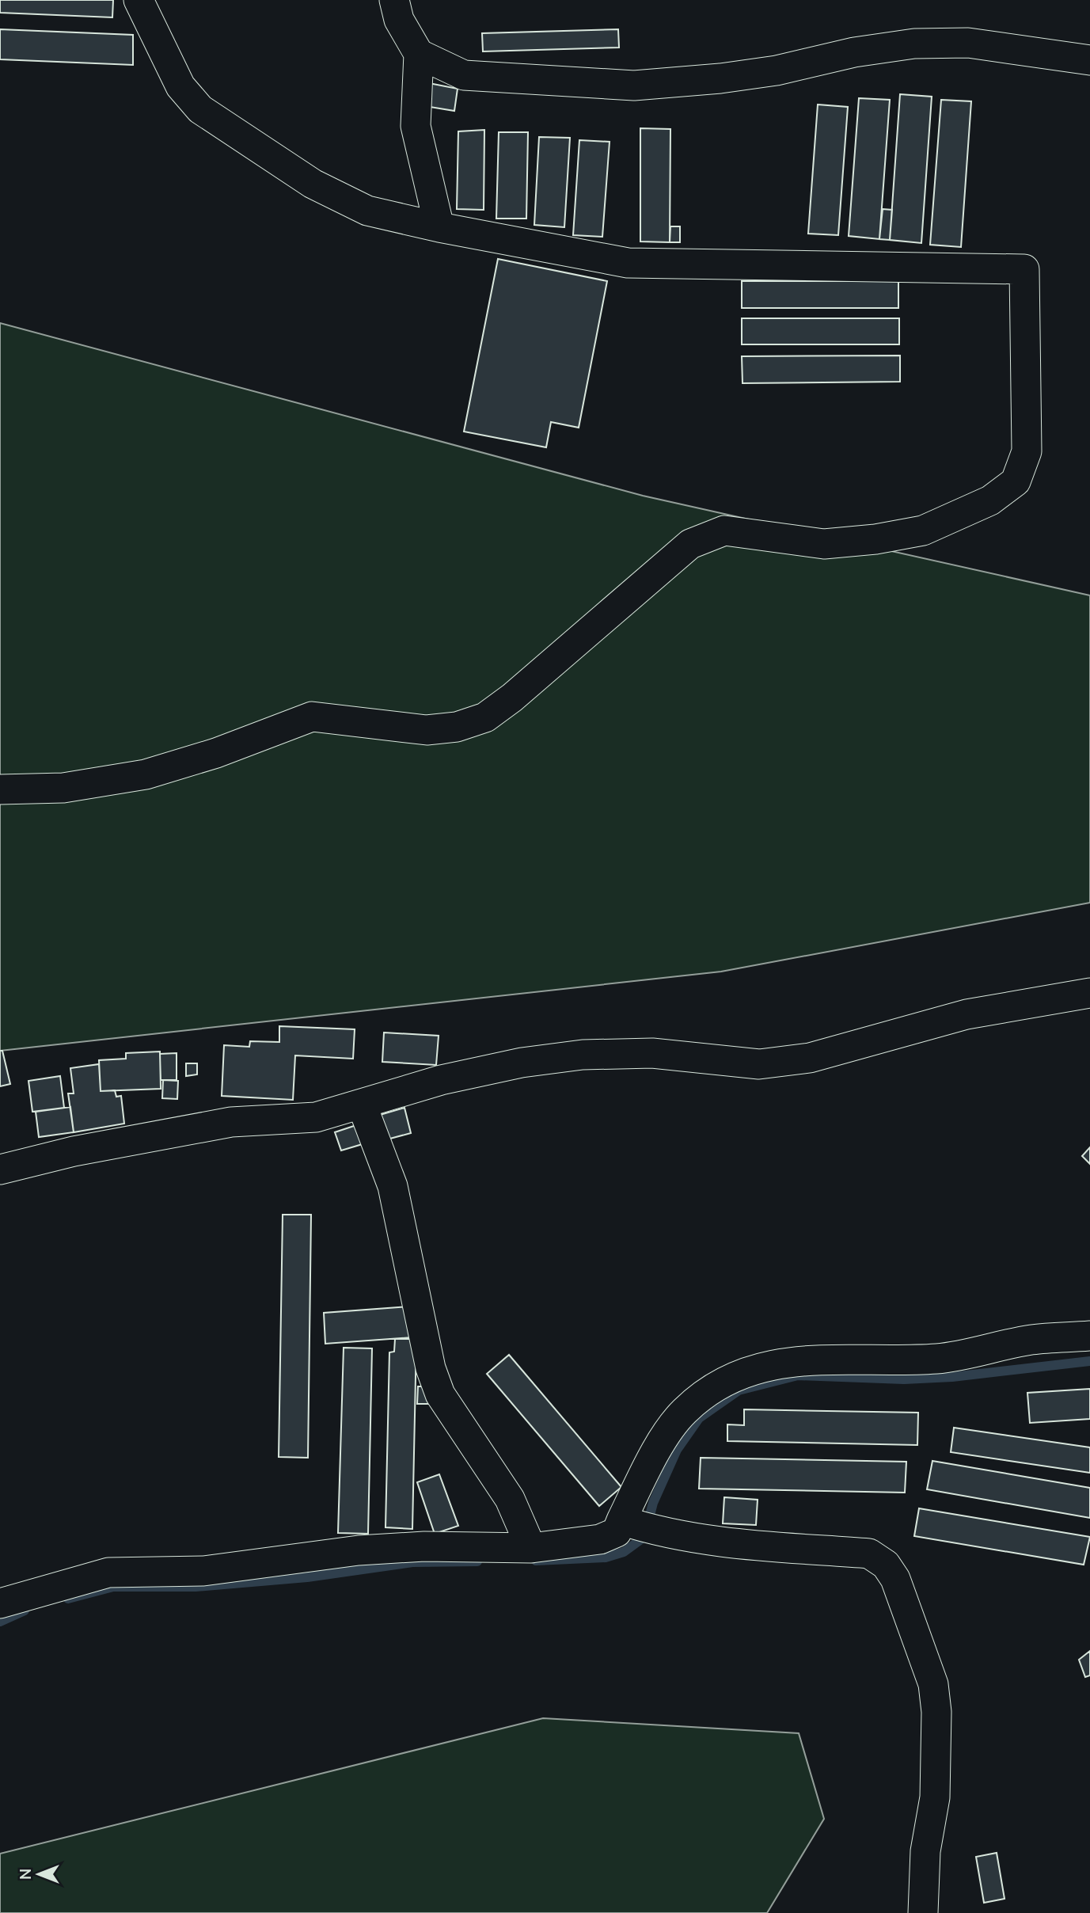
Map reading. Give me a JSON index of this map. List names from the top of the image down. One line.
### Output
{"north":"left"}
